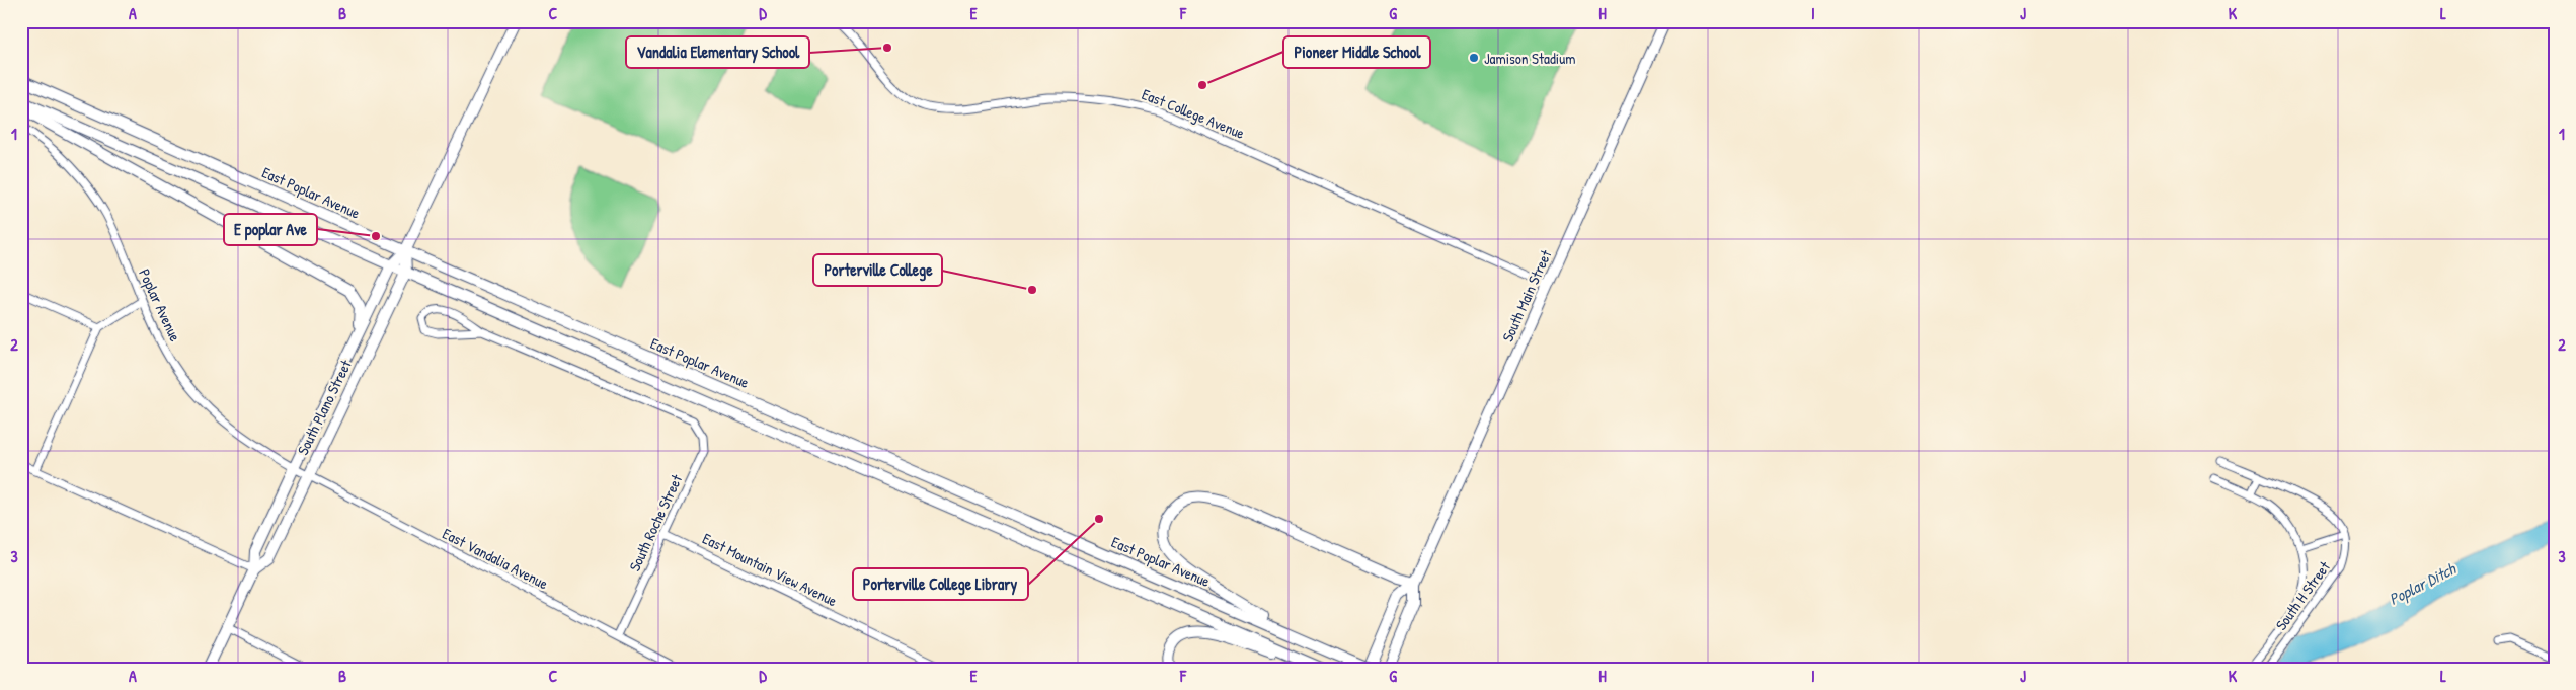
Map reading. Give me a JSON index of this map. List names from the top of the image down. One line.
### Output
{"streets":{"main road":["East Poplar Avenue","South Main Street","South Plano Street"],"street":["East College Avenue","Poplar Avenue","South Roche Street","East Vandalia Avenue","East Mountain View Avenue","South H Street"]},"crossings":[["East College Avenue","South Main Street"],["East Poplar Avenue","South Main Street"],["East Poplar Avenue","South Plano Street"],["Poplar Avenue","South Plano Street"],["Poplar Avenue","East Vandalia Avenue"],["South Plano Street","East Vandalia Avenue"],["South Roche Street","East Vandalia Avenue"],["South Roche Street","East Mountain View Avenue"]],"water":["Poplar Ditch"],"places":["Vandalia Elementary School","Jamison Stadium","Pioneer Middle School","E poplar Ave","Porterville College","Porterville College Library"],"grid":{"columns":["A","B","C","D","E","F","G","H","I","J","K","L"],"rows":["1","2","3"]}}
